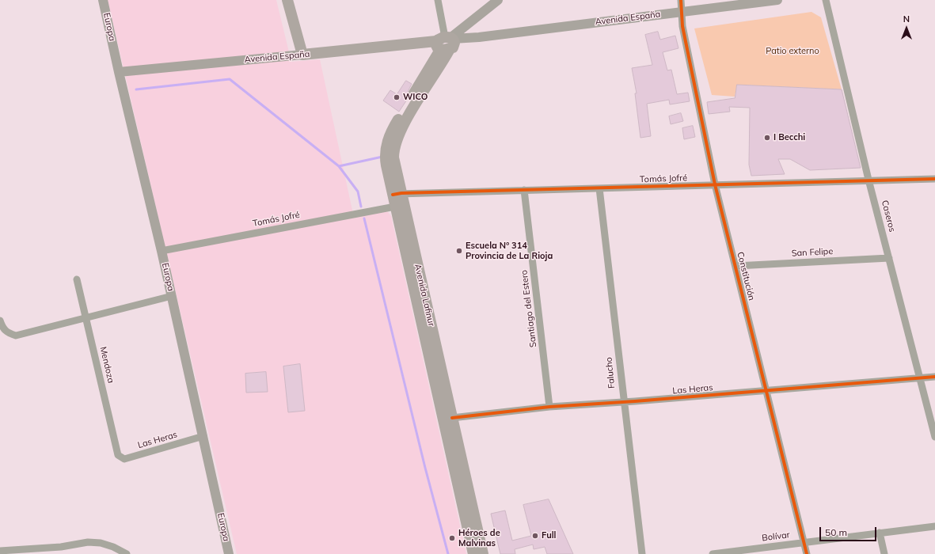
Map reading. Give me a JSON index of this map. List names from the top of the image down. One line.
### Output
{"streets":{"main road":["Avenida España","Europa","Avenida Lafinur"],"street":["Tomás Jofré","Caseros","San Felipe","Constitución","Santiago del Estero","Mendoza","Falucho","Las Heras","Bolívar"]},"crossings":[["Avenida España","Europa"],["Avenida España","Constitución"],["Avenida España","Avenida Lafinur"],["Europa","Tomás Jofré"],["Europa","Las Heras"],["Tomás Jofré","Caseros"],["Tomás Jofré","Constitución"],["Tomás Jofré","Avenida Lafinur"],["Tomás Jofré","Santiago del Estero"],["Tomás Jofré","Falucho"],["Caseros","San Felipe"],["Caseros","Las Heras"],["San Felipe","Constitución"],["Constitución","Las Heras"],["Constitución","Bolívar"],["Avenida Lafinur","Las Heras"],["Santiago del Estero","Las Heras"],["Mendoza","Las Heras"],["Falucho","Las Heras"]],"parks":["Patio externo"],"places":["WICO","I Becchi","Escuela Nº 314 Provincia de La Rioja","Full","Héroes de Malvinas"],"scale_bar":"50 m","north":"top"}
